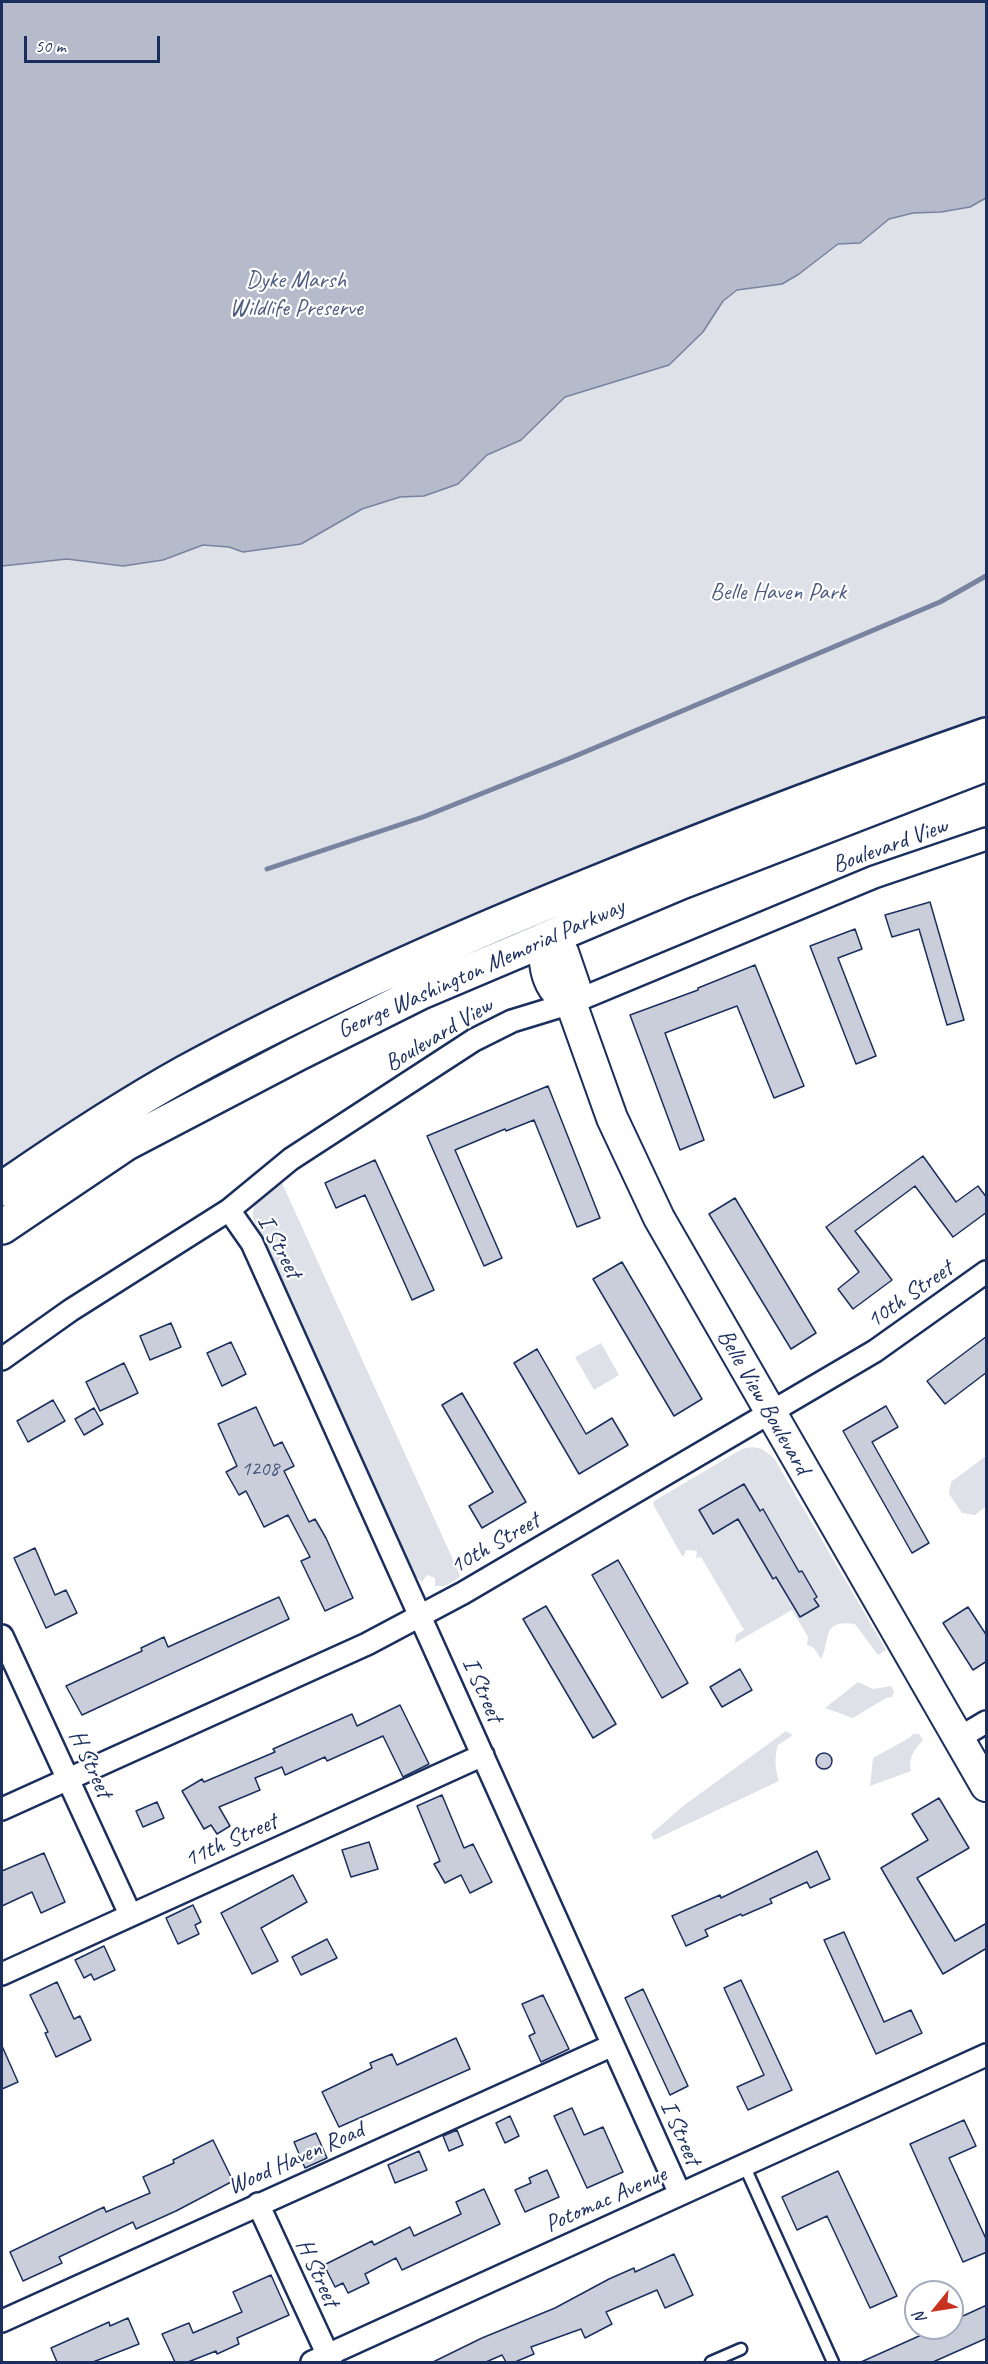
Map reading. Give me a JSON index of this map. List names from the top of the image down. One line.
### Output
{"streets":{"main road":["George Washington Memorial Parkway","Belle View Boulevard"],"street":["Boulevard View","I Street","10th Street","H Street","11th Street","Wood Haven Road","Potomac Avenue"]},"crossings":[["Boulevard View","I Street"],["Boulevard View","Belle View Boulevard"],["George Washington Memorial Parkway","Belle View Boulevard"],["I Street","10th Street"],["I Street","11th Street"],["I Street","Wood Haven Road"],["I Street","Potomac Avenue"],["10th Street","Belle View Boulevard"],["10th Street","H Street"],["H Street","11th Street"],["H Street","Wood Haven Road"],["H Street","Potomac Avenue"]],"parks":["Dyke Marsh Wildlife Preserve","Belle Haven Park"],"house_numbers":["1208"],"scale_bar":"50 m","north":"bottom left"}
